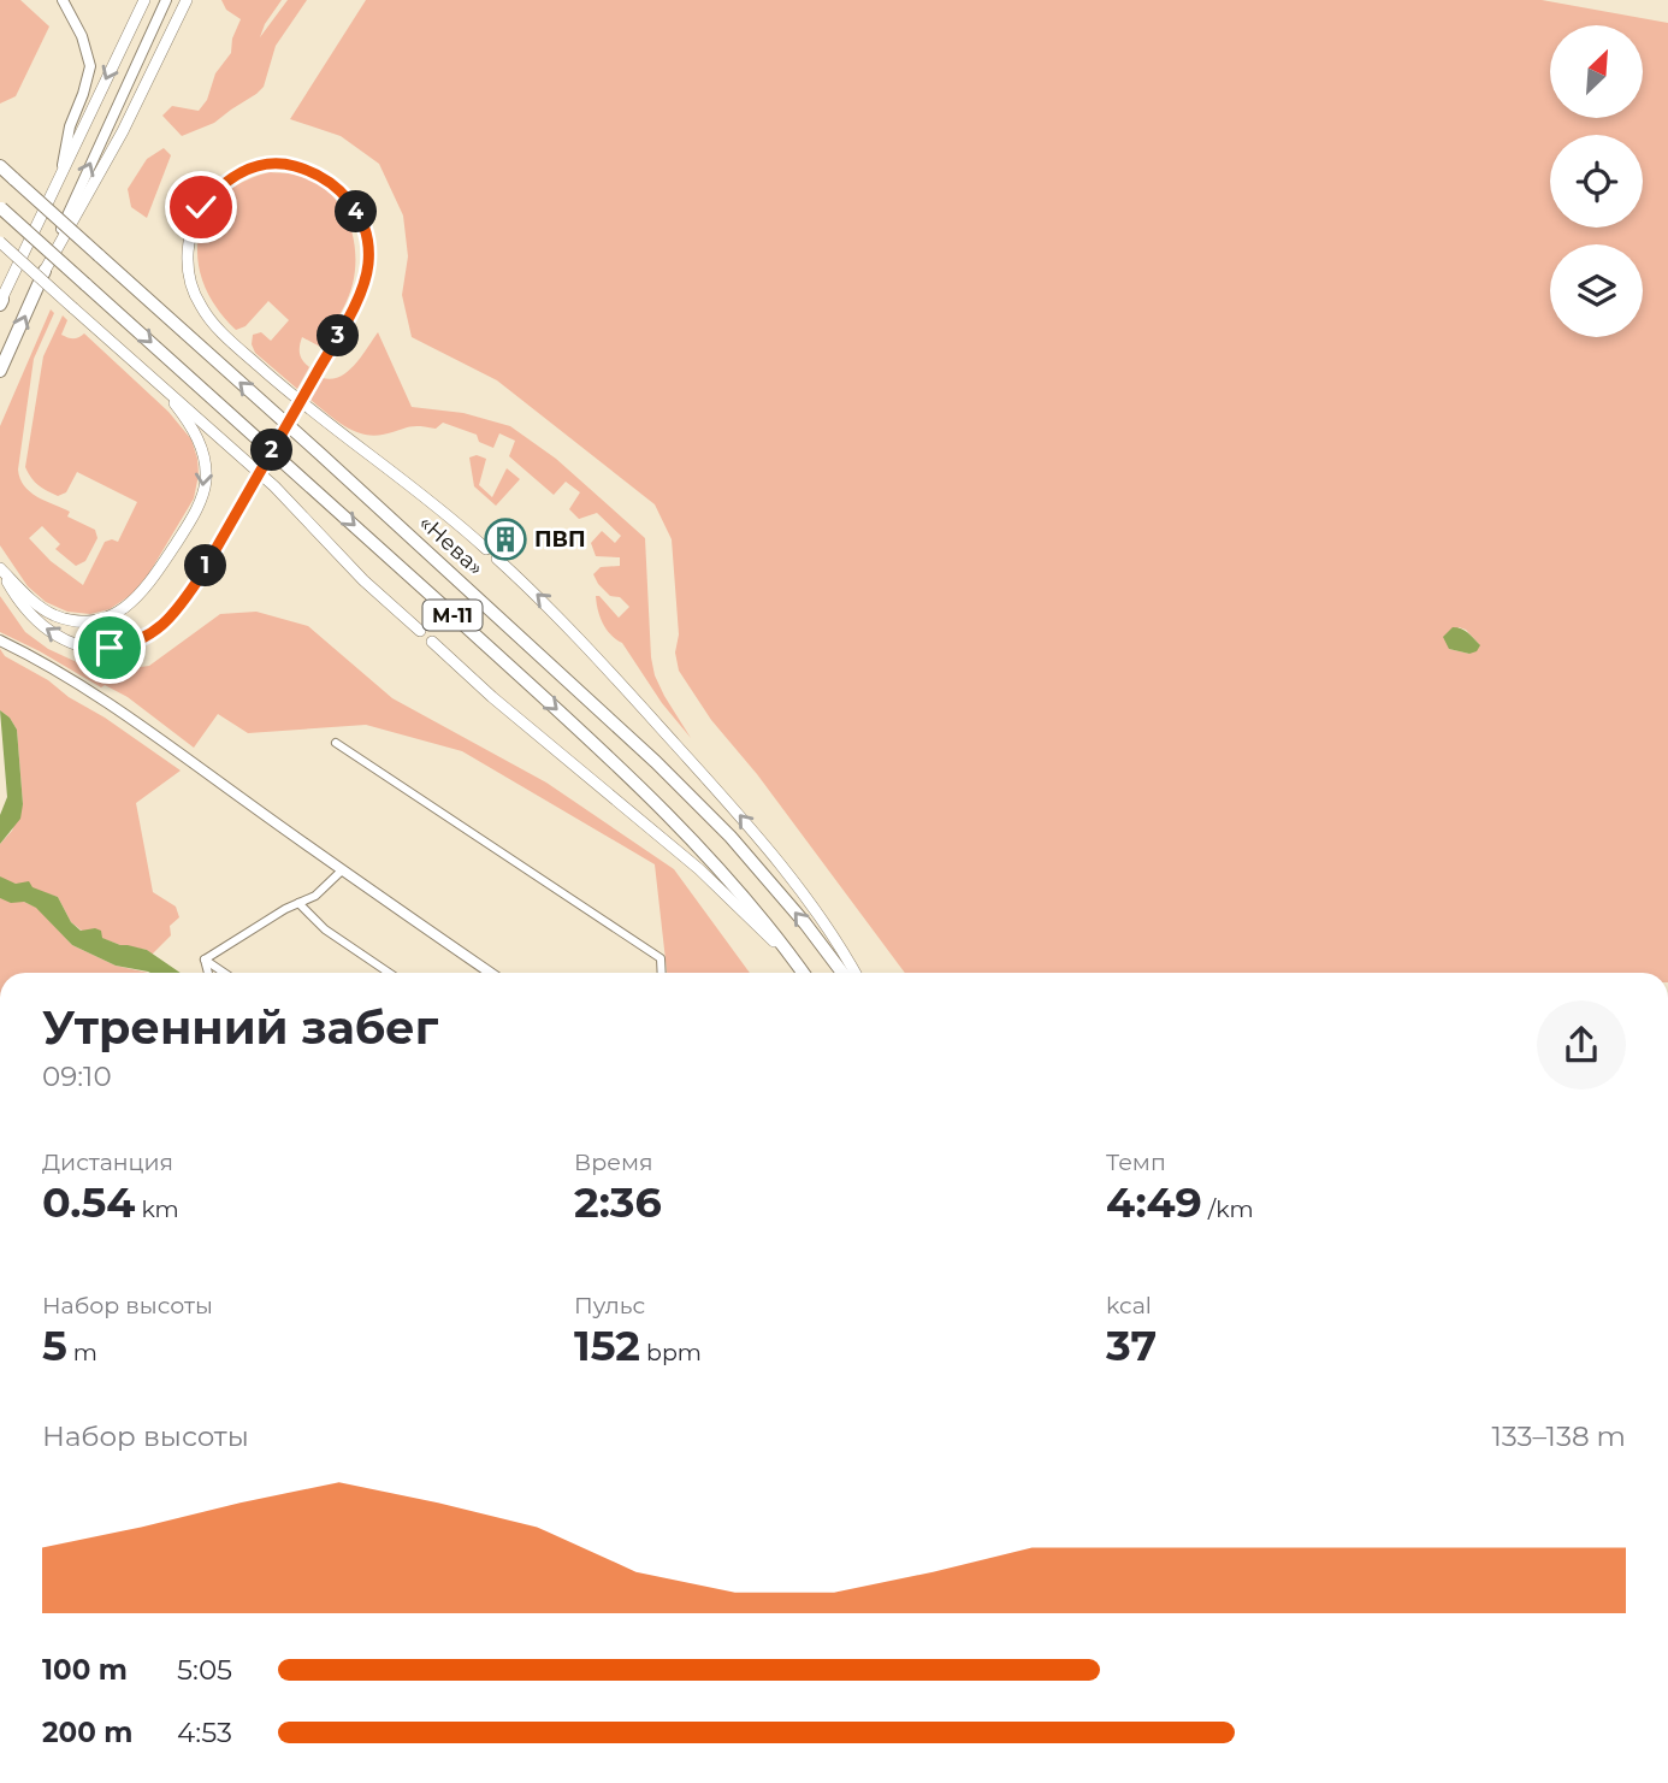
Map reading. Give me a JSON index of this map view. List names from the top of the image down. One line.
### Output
{"streets":{"highway":["«Нева»","М-11"]},"places":{"building":["ПВП"]},"north":"top right","page":{"pins":["4","3","2","1"],"heading":["Утренний забег","09:10"],"stats":[["Дистанция","0.54 km"],["Время","2:36"],["Темп","4:49 /km"],["Набор высоты","5 m"],["Пульс","152 bpm"],["kcal","37"]],"chart":["Набор высоты","133–138 m"],"list":[{"name":"100 m","note":"5:05"},{"name":"200 m","note":"4:53"}]}}
